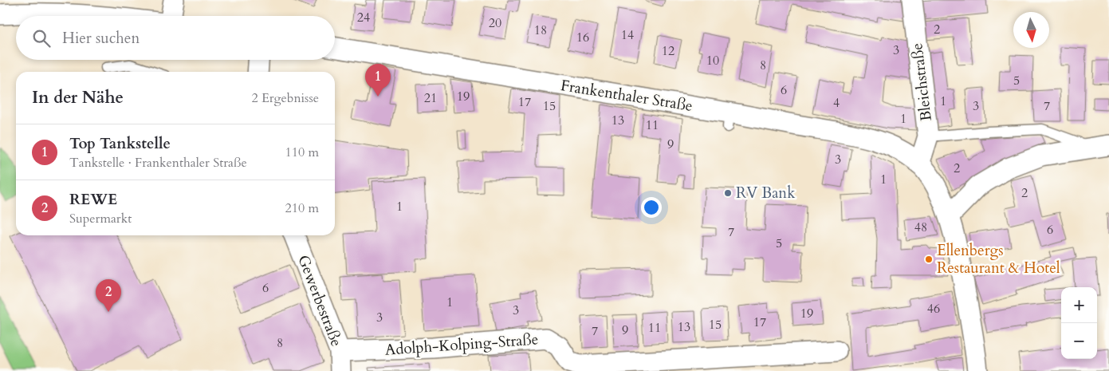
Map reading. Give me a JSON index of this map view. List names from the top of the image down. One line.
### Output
{"streets":{"street":["Bleichstraße","Frankenthaler Straße","Gewerbestraße","Adolph-Kolping-Straße"]},"crossings":[["Bleichstraße","Frankenthaler Straße"],["Gewerbestraße","Adolph-Kolping-Straße"]],"places":["RV Bank","Ellenbergs Restaurant & Hotel"],"house_numbers":["24","20","2","18","14","16","3","12","10","8","5","6","19","21","1","17","4","15","3","7","1","13","11","9","3","2","1","2","1","48","6","7","5","6","1","46","3","19","3","17","15","13","11","9","7","8"],"north":"bottom","page":{"search":"Hier suchen","pins":["1","2"],"heading":["In der Nähe","2 Ergebnisse"],"list":[{"mark":"1","name":"Top Tankstelle","note":"Tankstelle · Frankenthaler Straße","value":"110 m"},{"mark":"2","name":"REWE","note":"Supermarkt","value":"210 m"}],"map_buttons":["+","−"]}}
